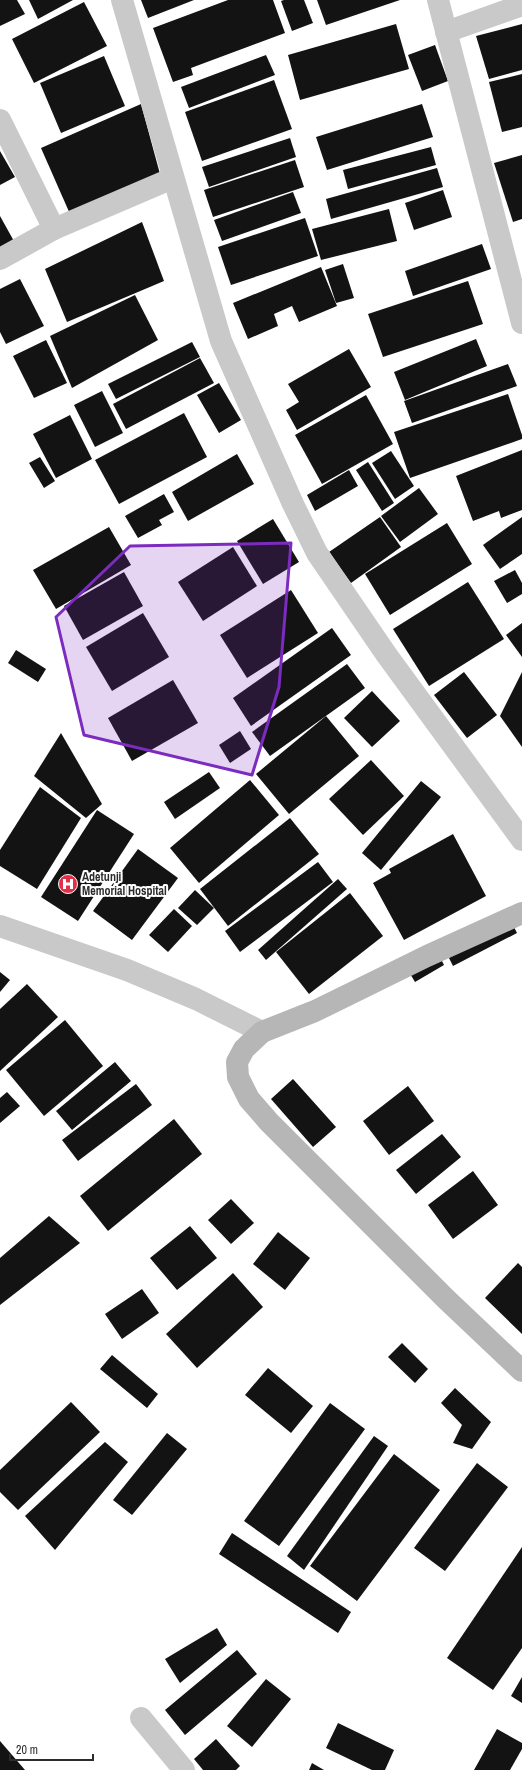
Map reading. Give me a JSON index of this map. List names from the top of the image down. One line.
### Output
{"places":{"hospital":["Adetunji Memorial Hospital"]},"scale_bar":"20 m"}
